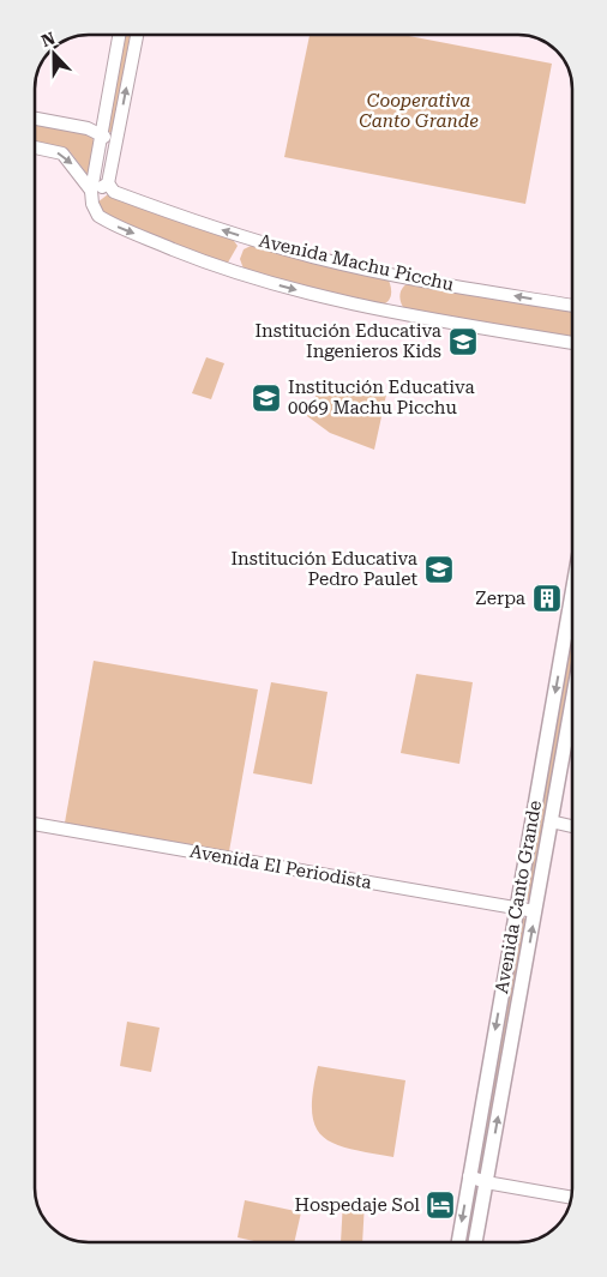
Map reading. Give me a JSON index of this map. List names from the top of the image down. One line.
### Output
{"streets":{"main road":["Avenida Canto Grande"],"street":["Avenida Machu Picchu","Avenida El Periodista"]},"crossings":[["Avenida El Periodista","Avenida Canto Grande"]],"parks":["Cooperativa Canto Grande"],"places":{"school or university":["Institución Educativa Ingenieros Kids","Institución Educativa 0069 Machu Picchu","Institución Educativa Pedro Paulet"],"building":["Zerpa"],"hotel":["Hospedaje Sol"]},"north":"top"}
